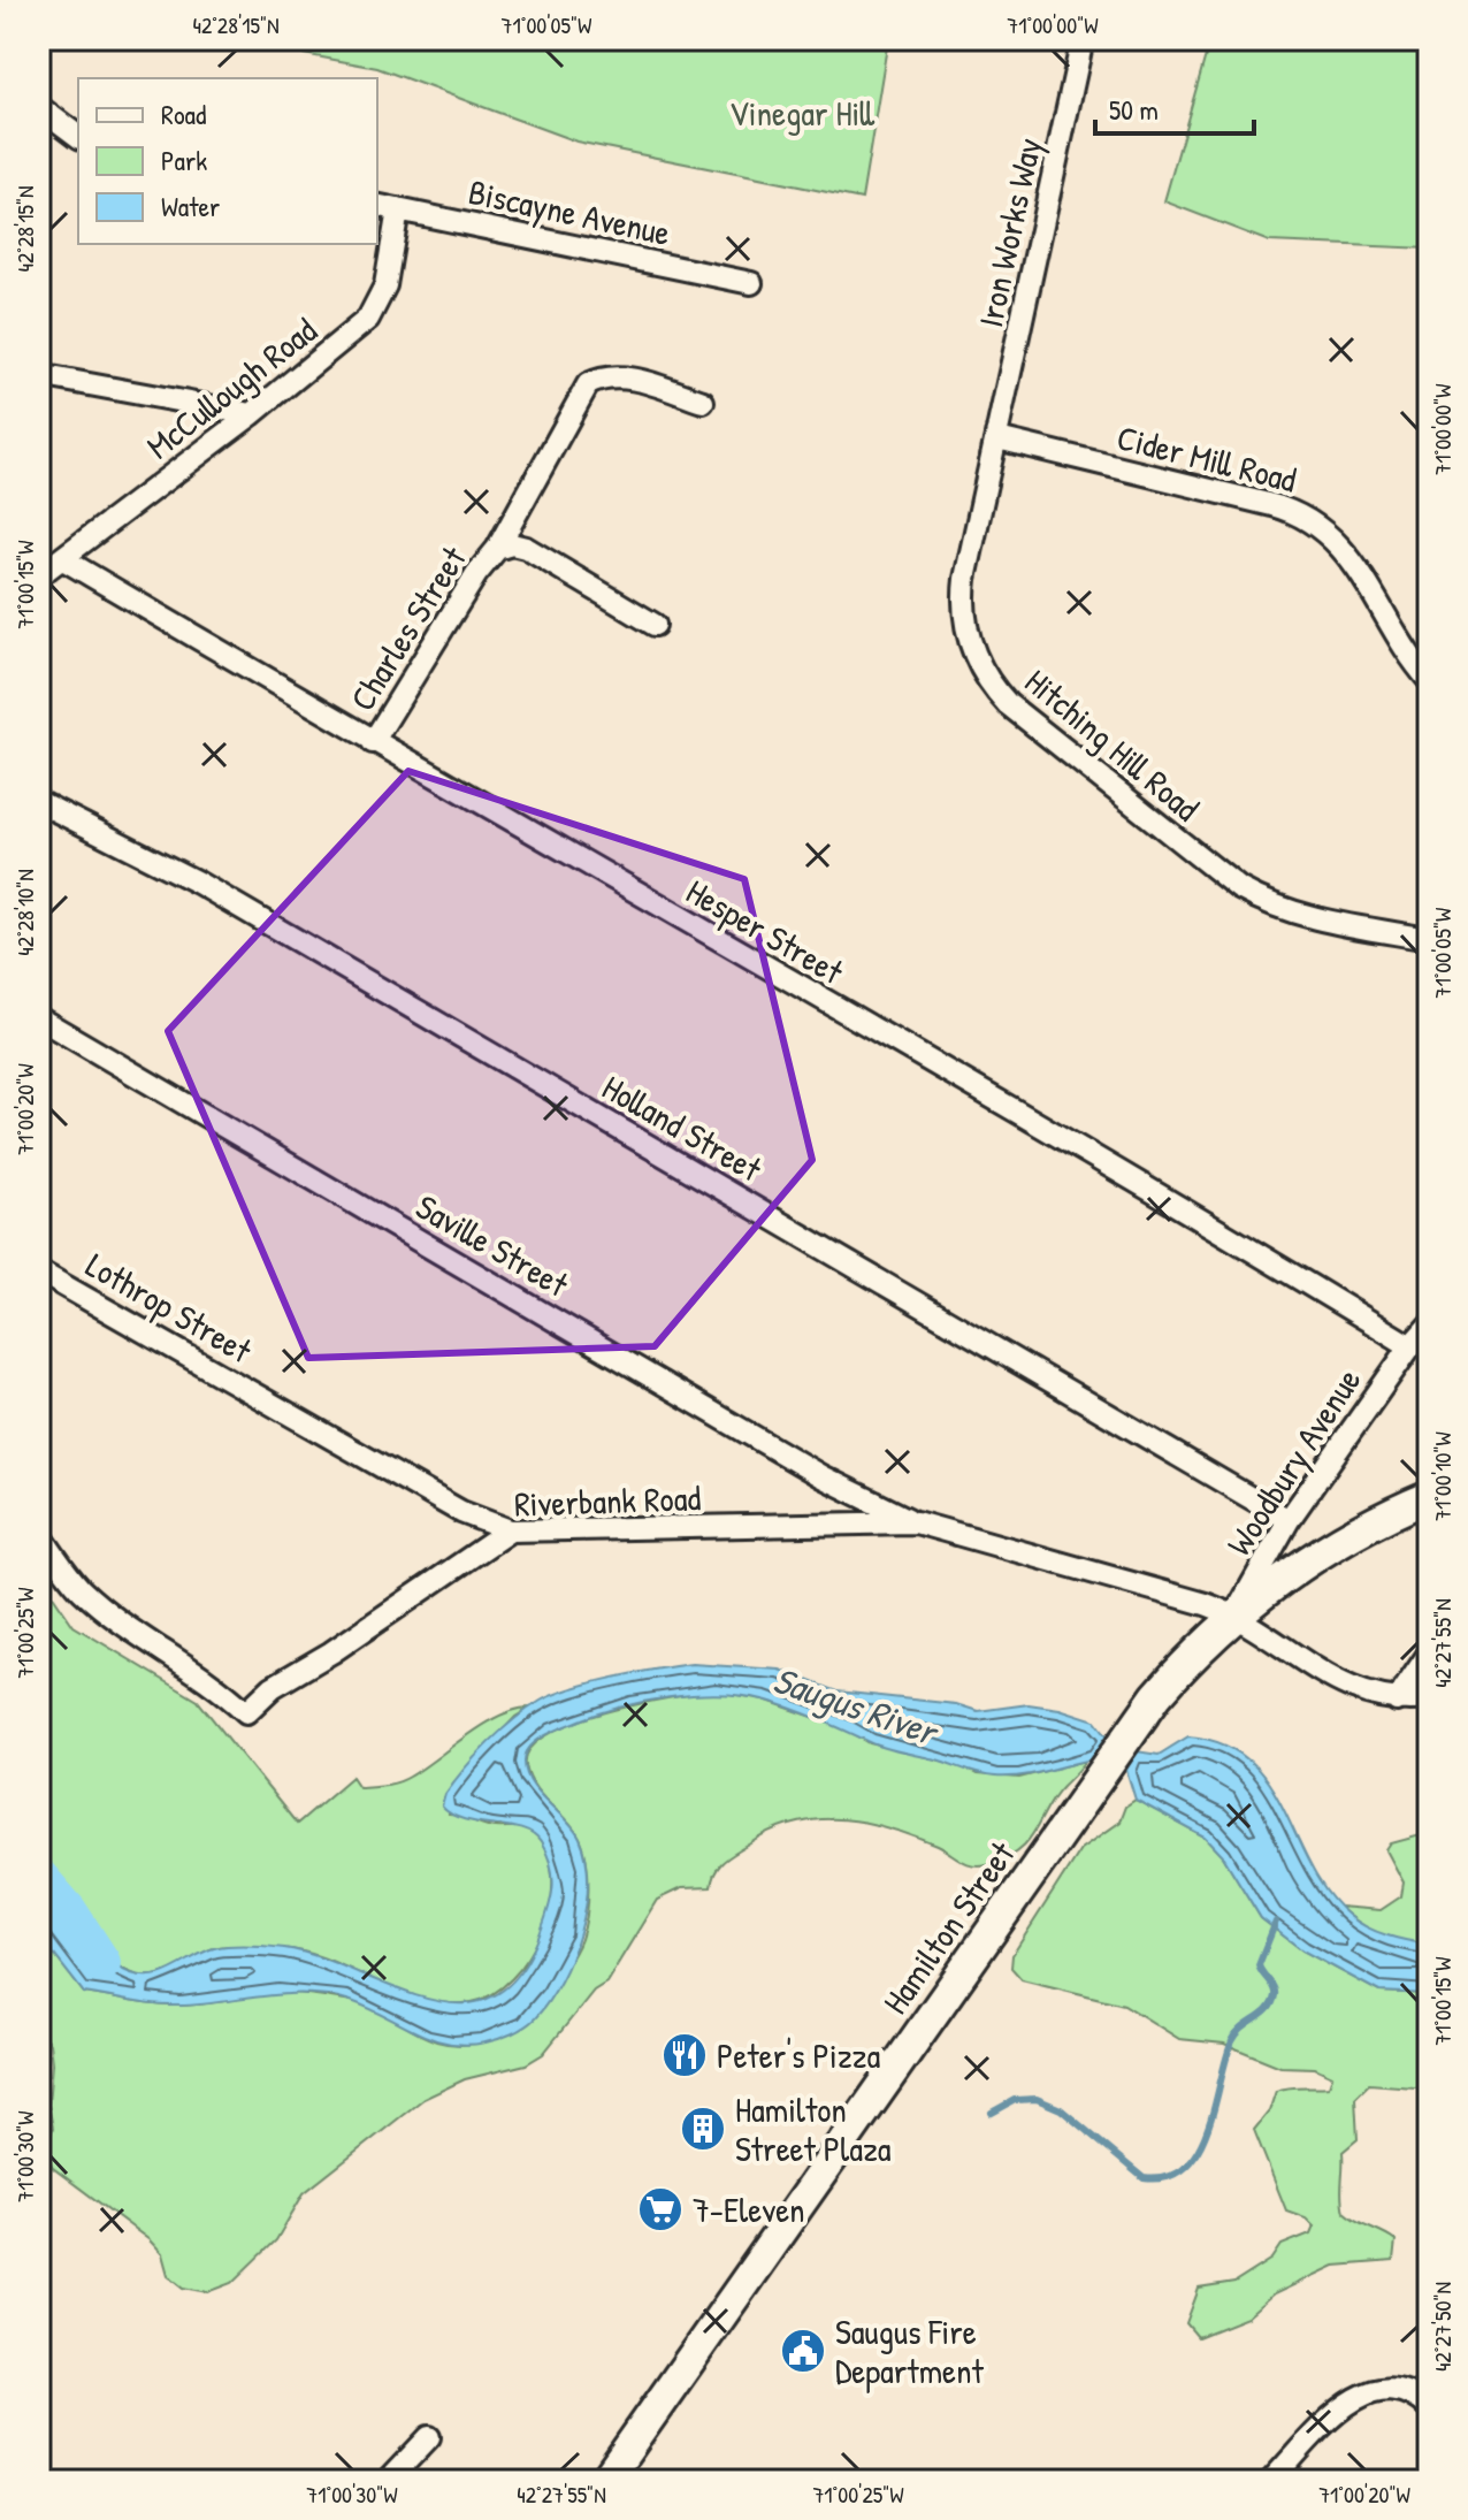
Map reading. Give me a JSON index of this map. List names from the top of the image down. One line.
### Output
{"streets":{"main road":["Hamilton Street"],"street":["Biscayne Avenue","Iron Works Way","McCullough Road","Cider Mill Road","Charles Street","Hitching Hill Road","Hesper Street","Holland Street","Saville Street","Lothrop Street","Woodbury Avenue","Riverbank Road"]},"crossings":[["Biscayne Avenue","McCullough Road"],["Iron Works Way","Cider Mill Road"],["Iron Works Way","Hitching Hill Road"],["McCullough Road","Hesper Street"],["Cider Mill Road","Hitching Hill Road"],["Charles Street","Hesper Street"],["Hesper Street","Woodbury Avenue"],["Holland Street","Woodbury Avenue"],["Saville Street","Riverbank Road"],["Lothrop Street","Riverbank Road"],["Woodbury Avenue","Riverbank Road"],["Woodbury Avenue","Hamilton Street"],["Riverbank Road","Hamilton Street"]],"water":["Saugus River"],"parks":["Vinegar Hill"],"places":{"restaurant":["Peter's Pizza"],"building":["Hamilton Street Plaza"],"supermarket":["7-Eleven"],"public building":["Saugus Fire Department"]},"legend":["Road","Park","Water"],"scale_bar":"50 m","coordinates":["42°28'15\"N","71°00'05\"W","71°00'00\"W","71°00'15\"W","42°28'10\"N","71°00'20\"W","71°00'10\"W","71°00'25\"W","42°27'55\"N","71°00'30\"W","42°27'50\"N"]}
